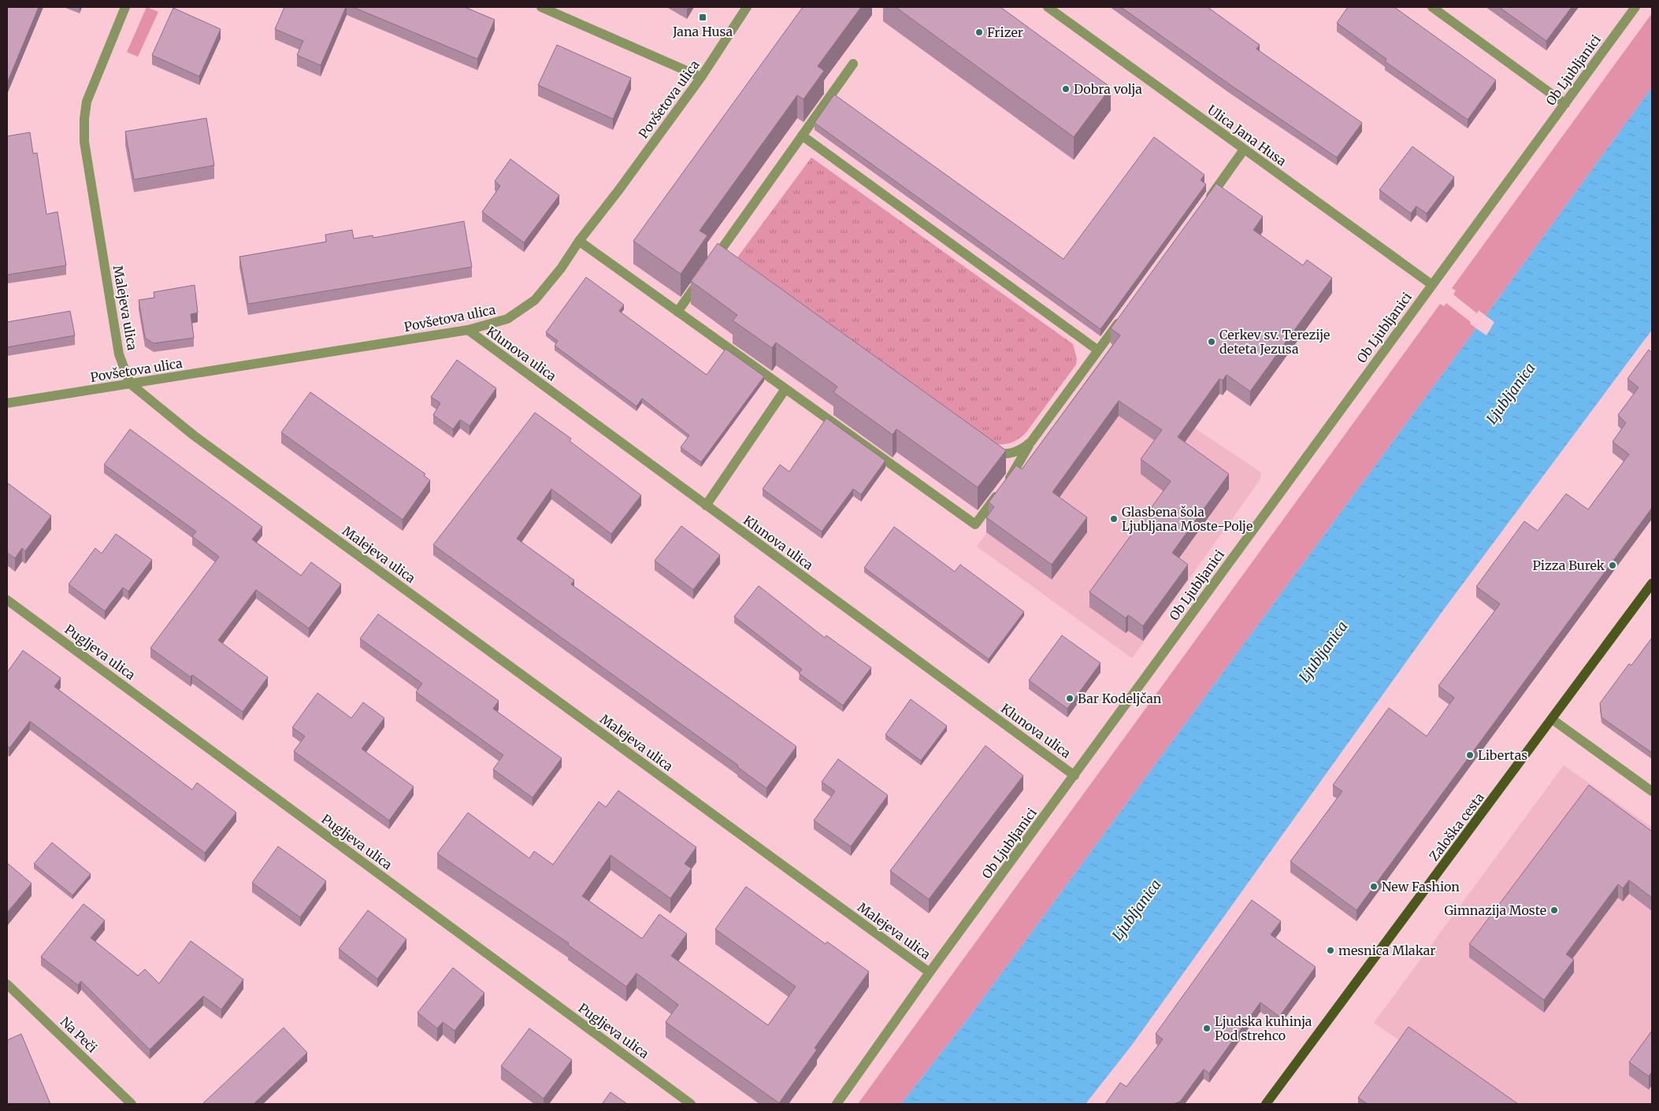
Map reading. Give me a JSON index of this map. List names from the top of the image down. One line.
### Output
{"streets":{"main road":["Zaloška cesta"],"street":["Ob Ljubljanici","Povšetova ulica","Ulica Jana Husa","Malejeva ulica","Klunova ulica","Pugljeva ulica","Na Peči"]},"crossings":[["Ob Ljubljanici","Ulica Jana Husa"],["Ob Ljubljanici","Malejeva ulica"],["Ob Ljubljanici","Klunova ulica"],["Povšetova ulica","Malejeva ulica"],["Povšetova ulica","Klunova ulica"]],"water":["Ljubljanica"],"places":{"transit":["Jana Husa"],"other":["Frizer","Dobra volja","Cerkev sv. Terezije deteta Jezusa","Glasbena šola Ljubljana Moste-Polje","Pizza Burek","Bar Kodeljčan","Libertas","New Fashion","Gimnazija Moste","mesnica Mlakar","Ljudska kuhinja Pod strehco"]}}
